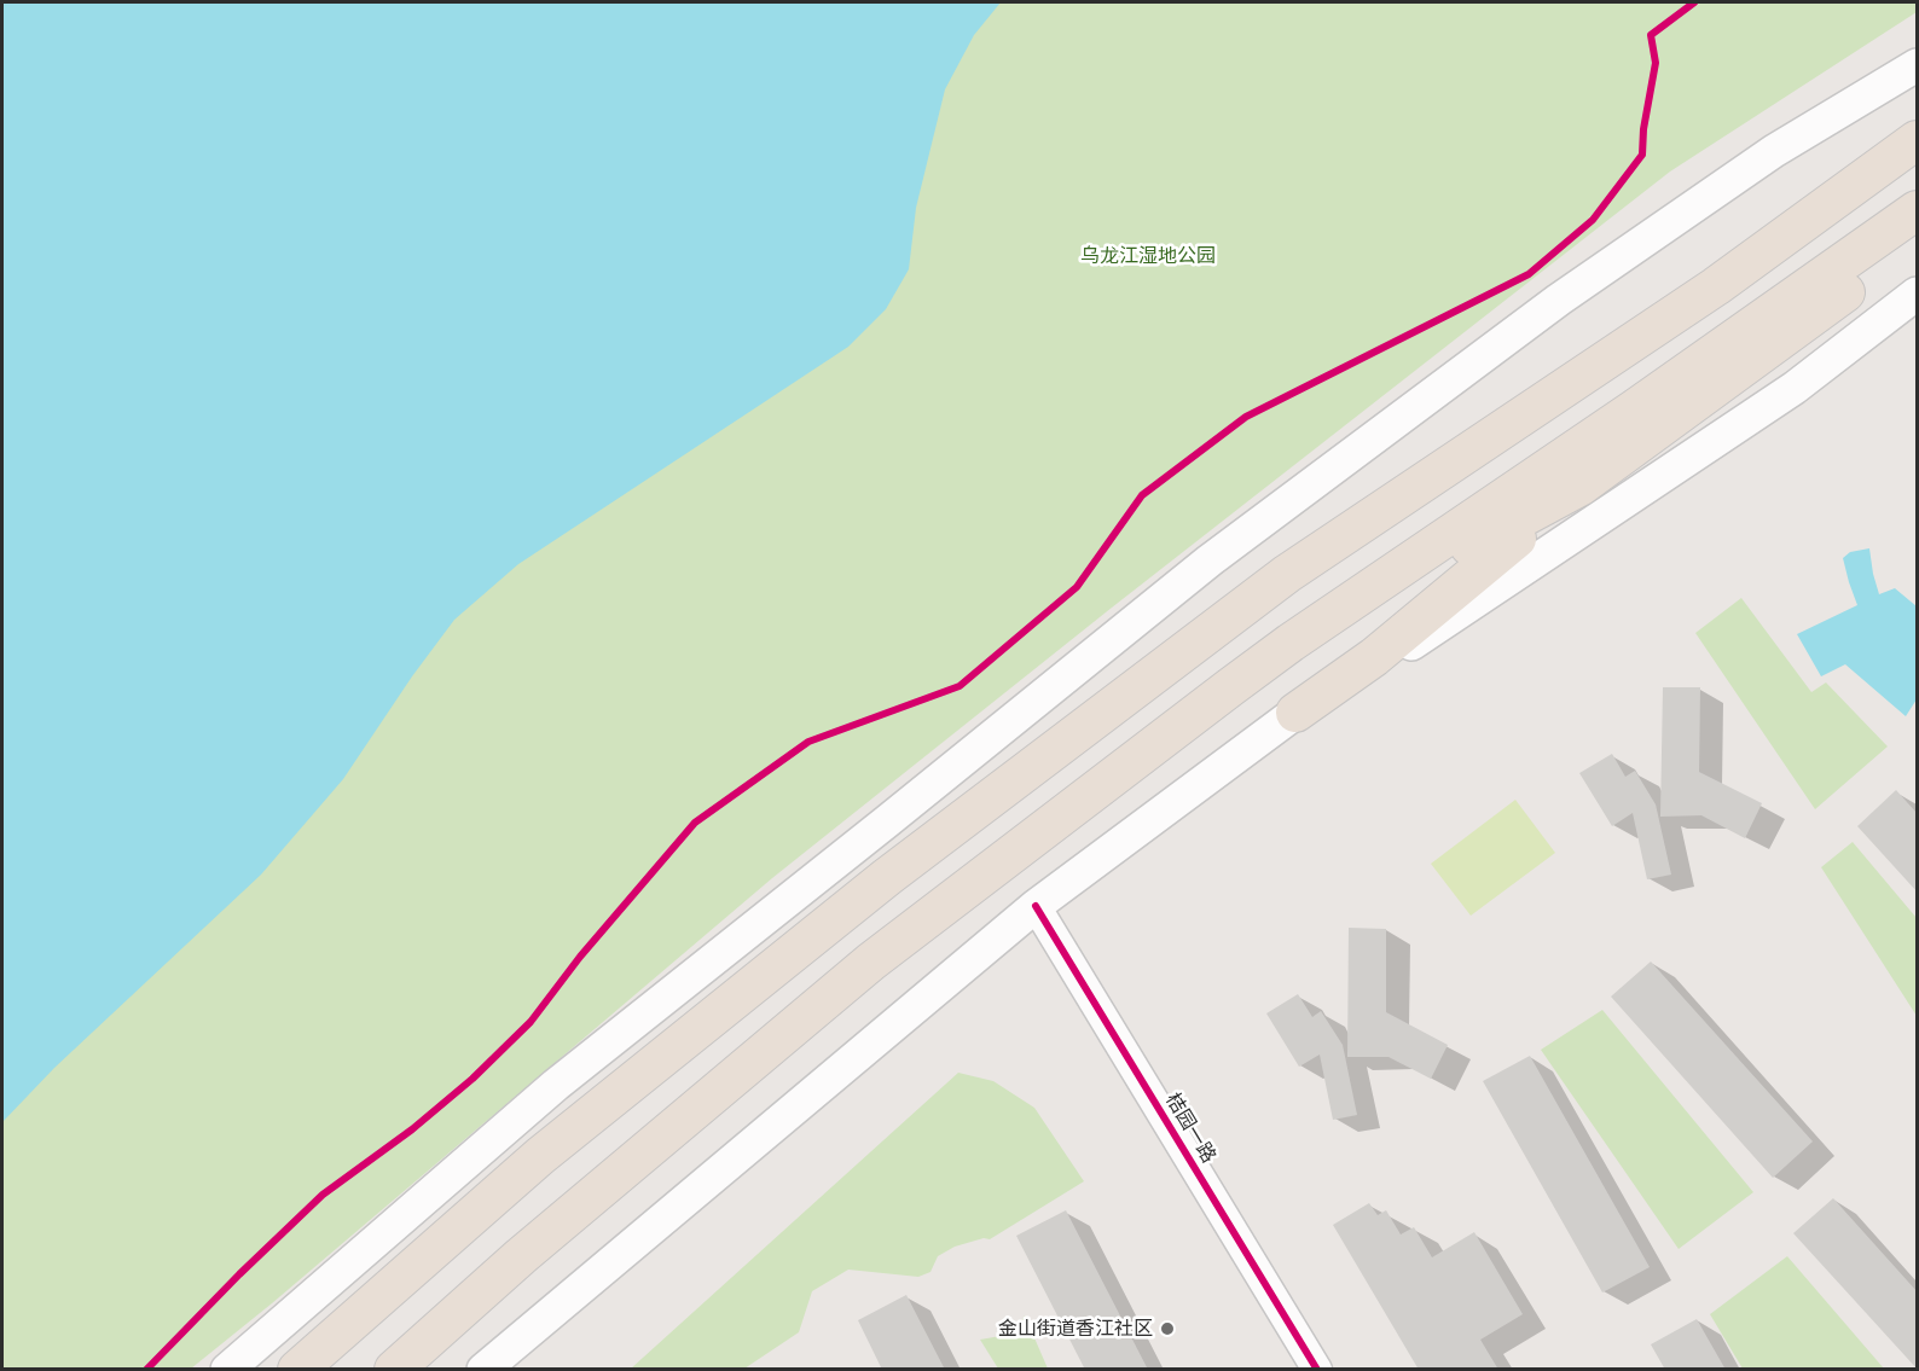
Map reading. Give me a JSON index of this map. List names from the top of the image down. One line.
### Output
{"streets":{"street":["桔园一路"]},"parks":["乌龙江湿地公园"],"places":["金山街道香江社区"]}
